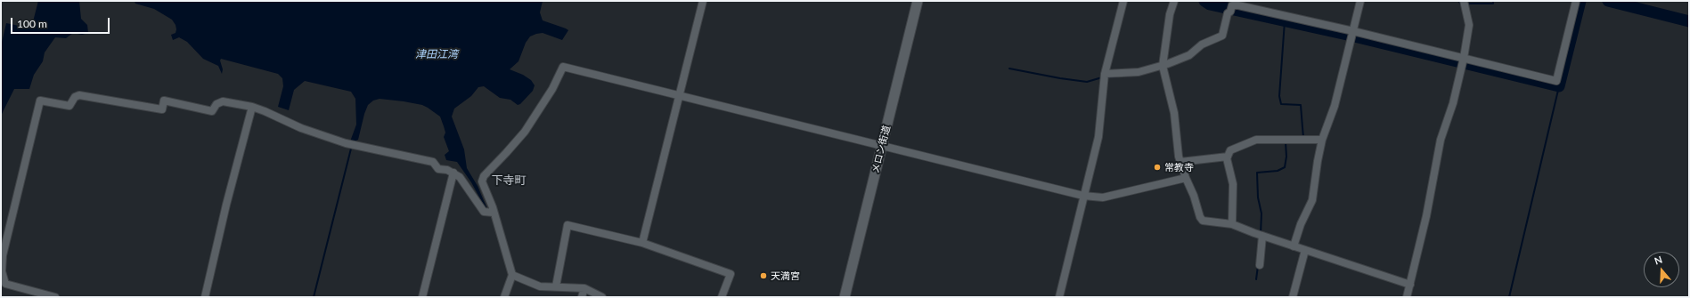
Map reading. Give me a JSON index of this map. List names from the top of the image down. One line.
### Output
{"streets":{"street":["メロン街道"]},"districts":["下寺町"],"water":["津田江湾"],"places":["常教寺","天満宮"],"scale_bar":"100 m","north":"top"}
